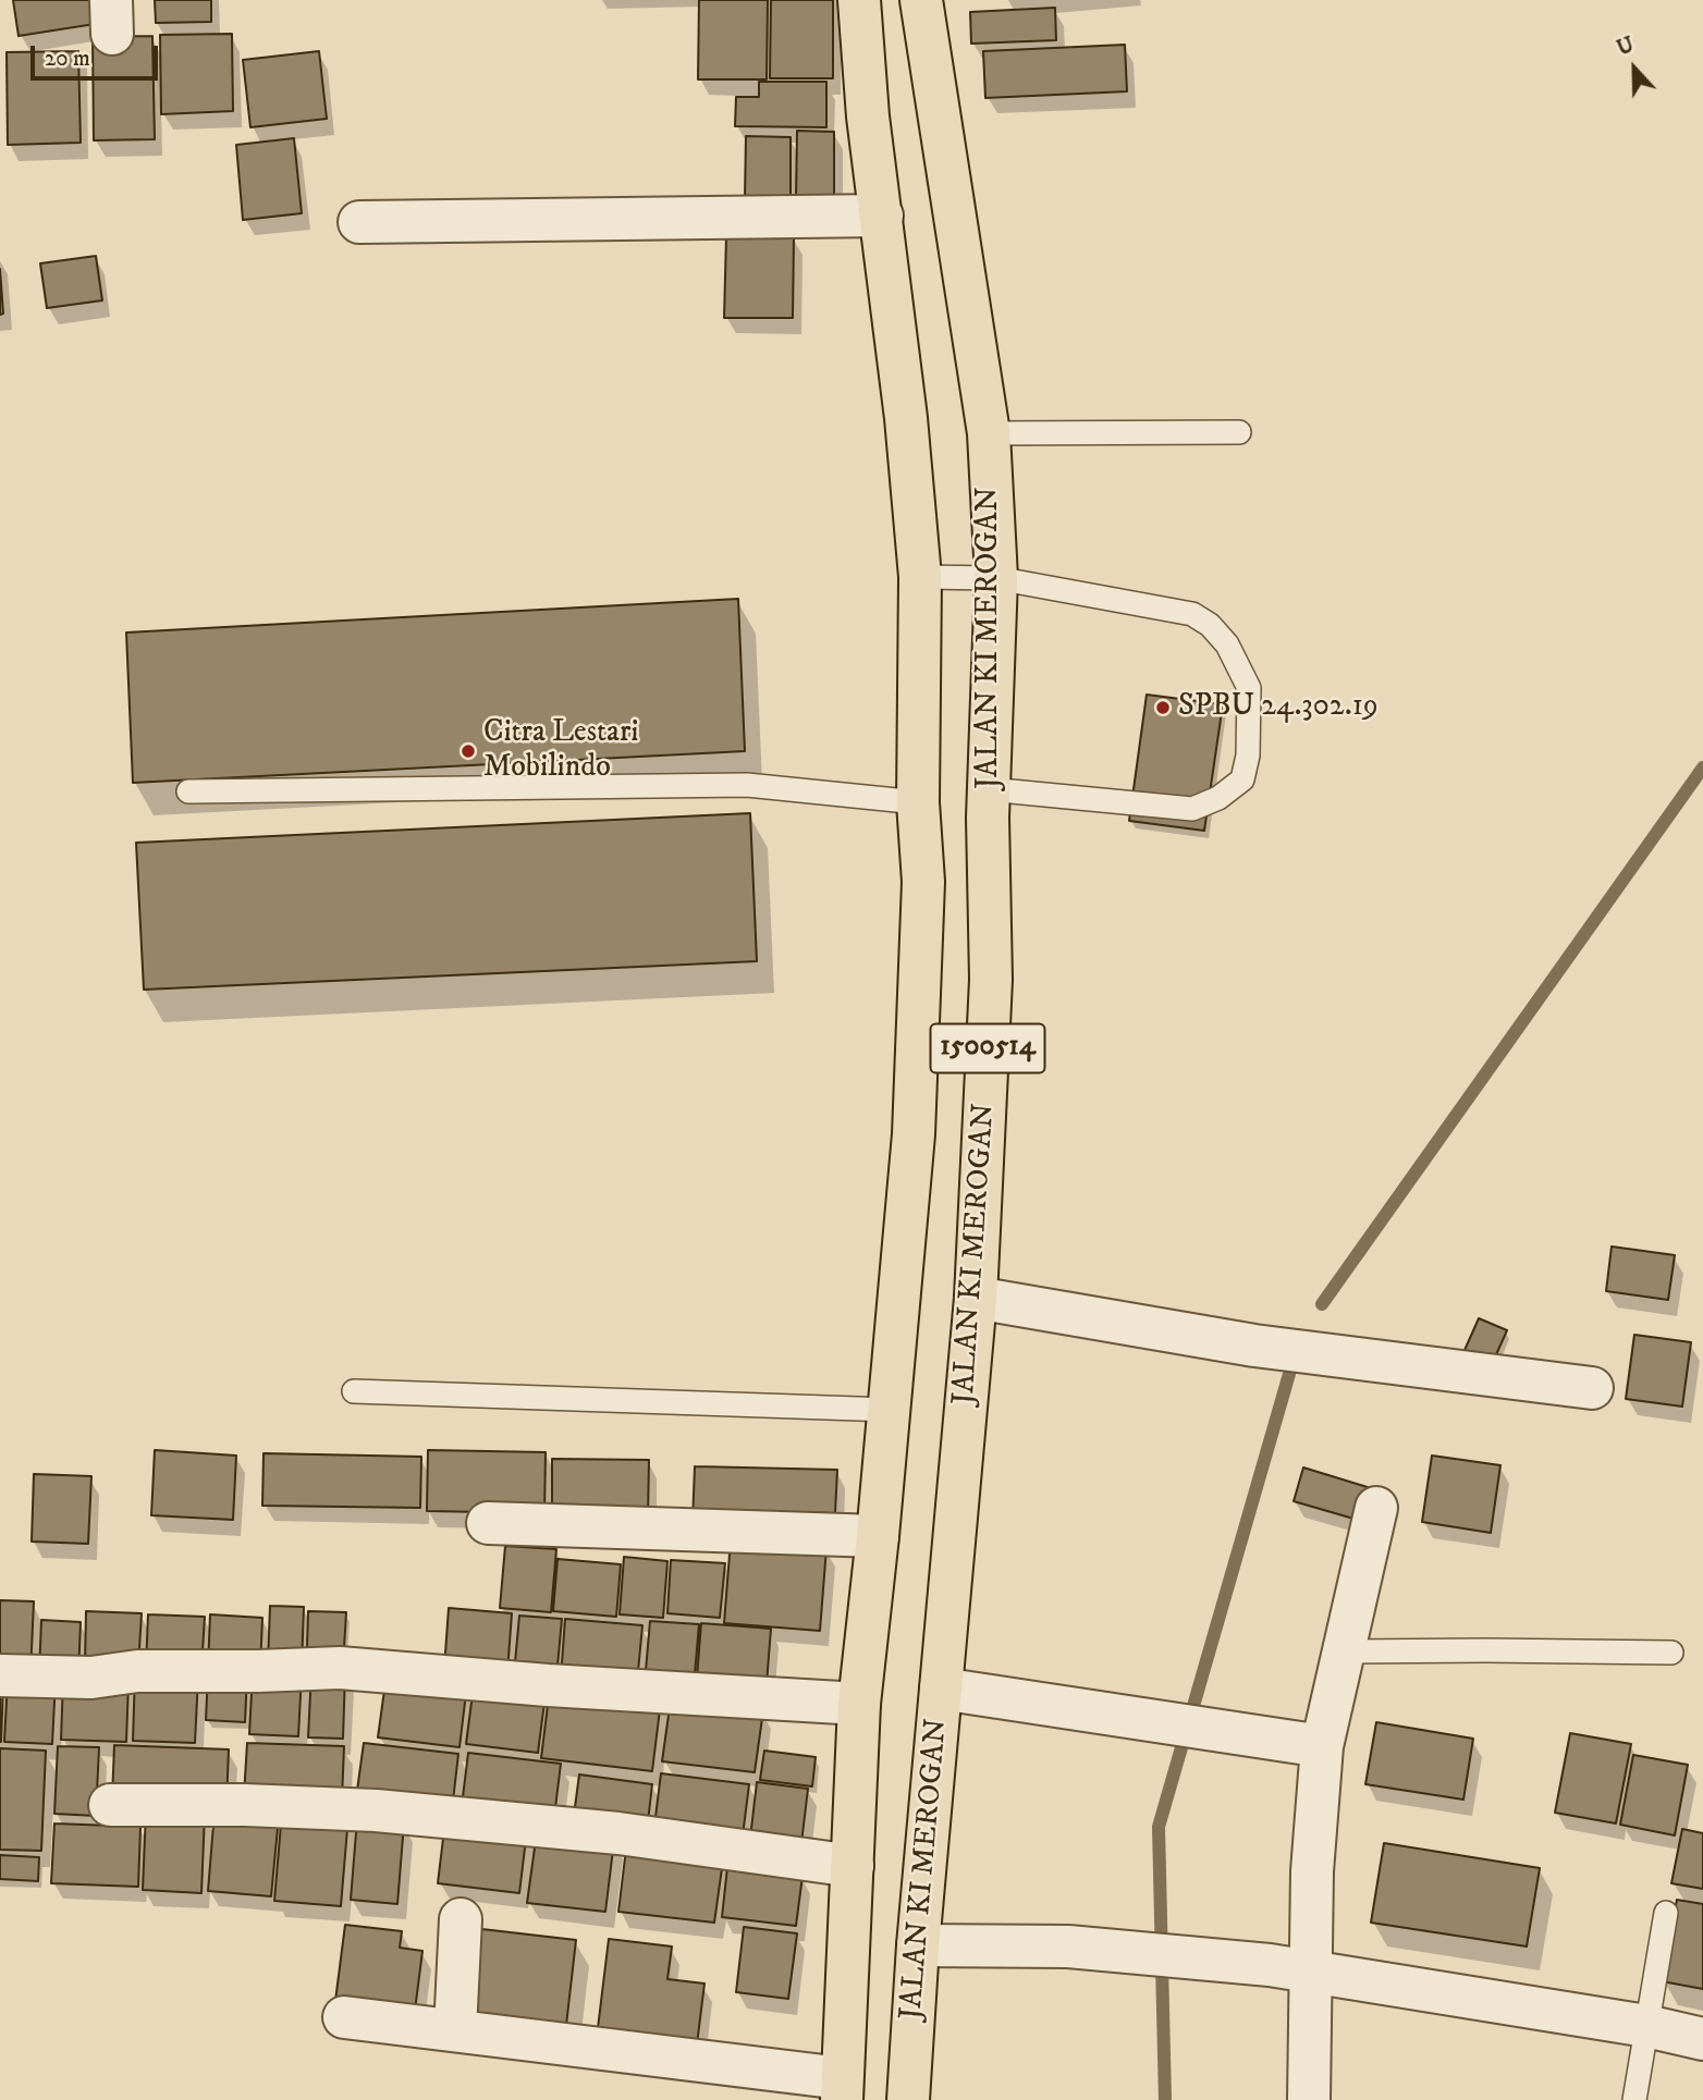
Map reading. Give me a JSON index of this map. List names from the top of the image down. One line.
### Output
{"streets":{"highway":["JALAN KI MEROGAN","1500514"]},"places":["SPBU 24.302.19","Citra Lestari Mobilindo"],"scale_bar":"20 m","north":"top"}
